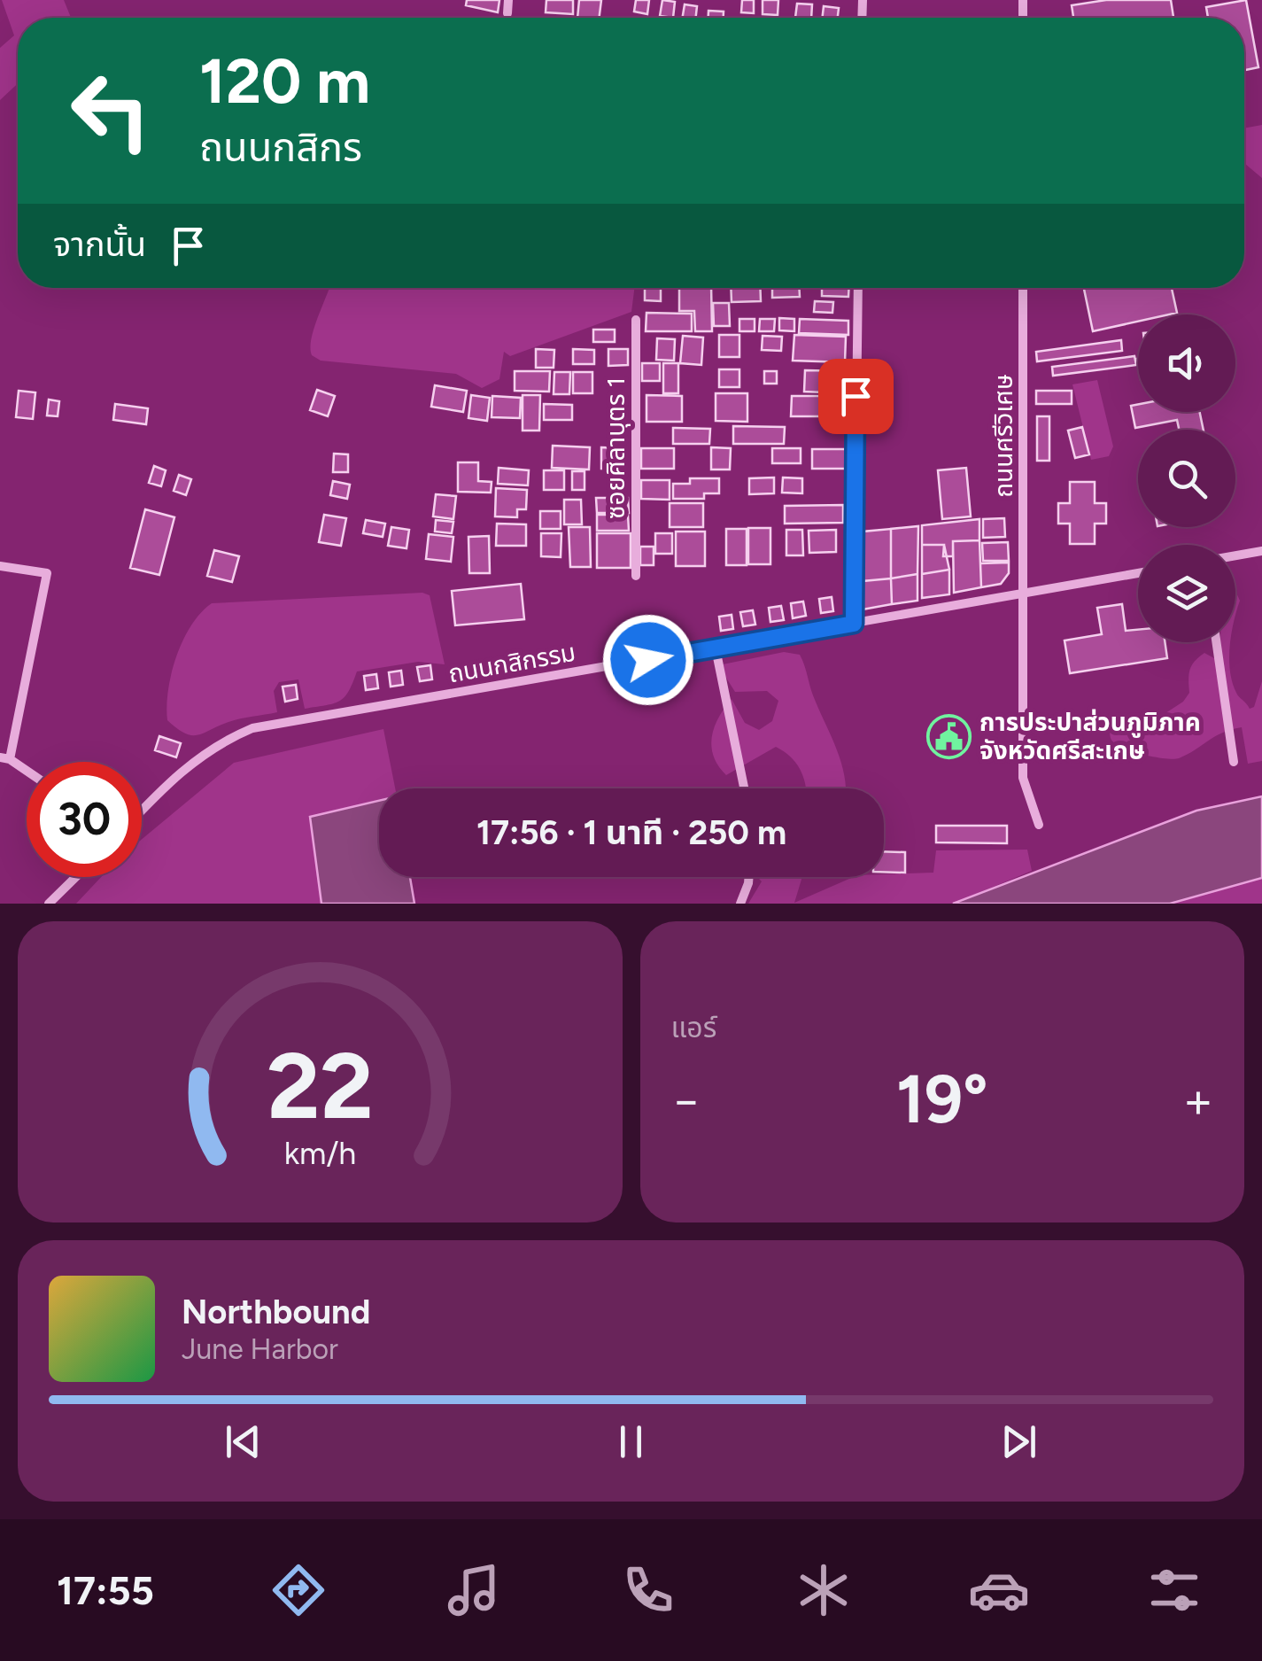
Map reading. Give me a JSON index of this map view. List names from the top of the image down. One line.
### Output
{"streets":{"street":["ถนนศรีวิเศษ","ซอยศิลาบุตร 1","ถนนกสิกรรม"]},"crossings":[["ถนนศรีวิเศษ","ถนนกสิกรรม"]],"places":{"public building":["การประปาส่วนภูมิภาค จังหวัดศรีสะเกษ"]},"page":{"turn":["120 m","ถนนกสิกร"],"then":"จากนั้น","limit":"30","trip":"17:56 · 1 นาที · 250 m","tile":"แอร์","heat":["−","19°","+"],"song":["Northbound","June Harbor"],"tabs":"17:55","gauge":["22","km/h"]}}
